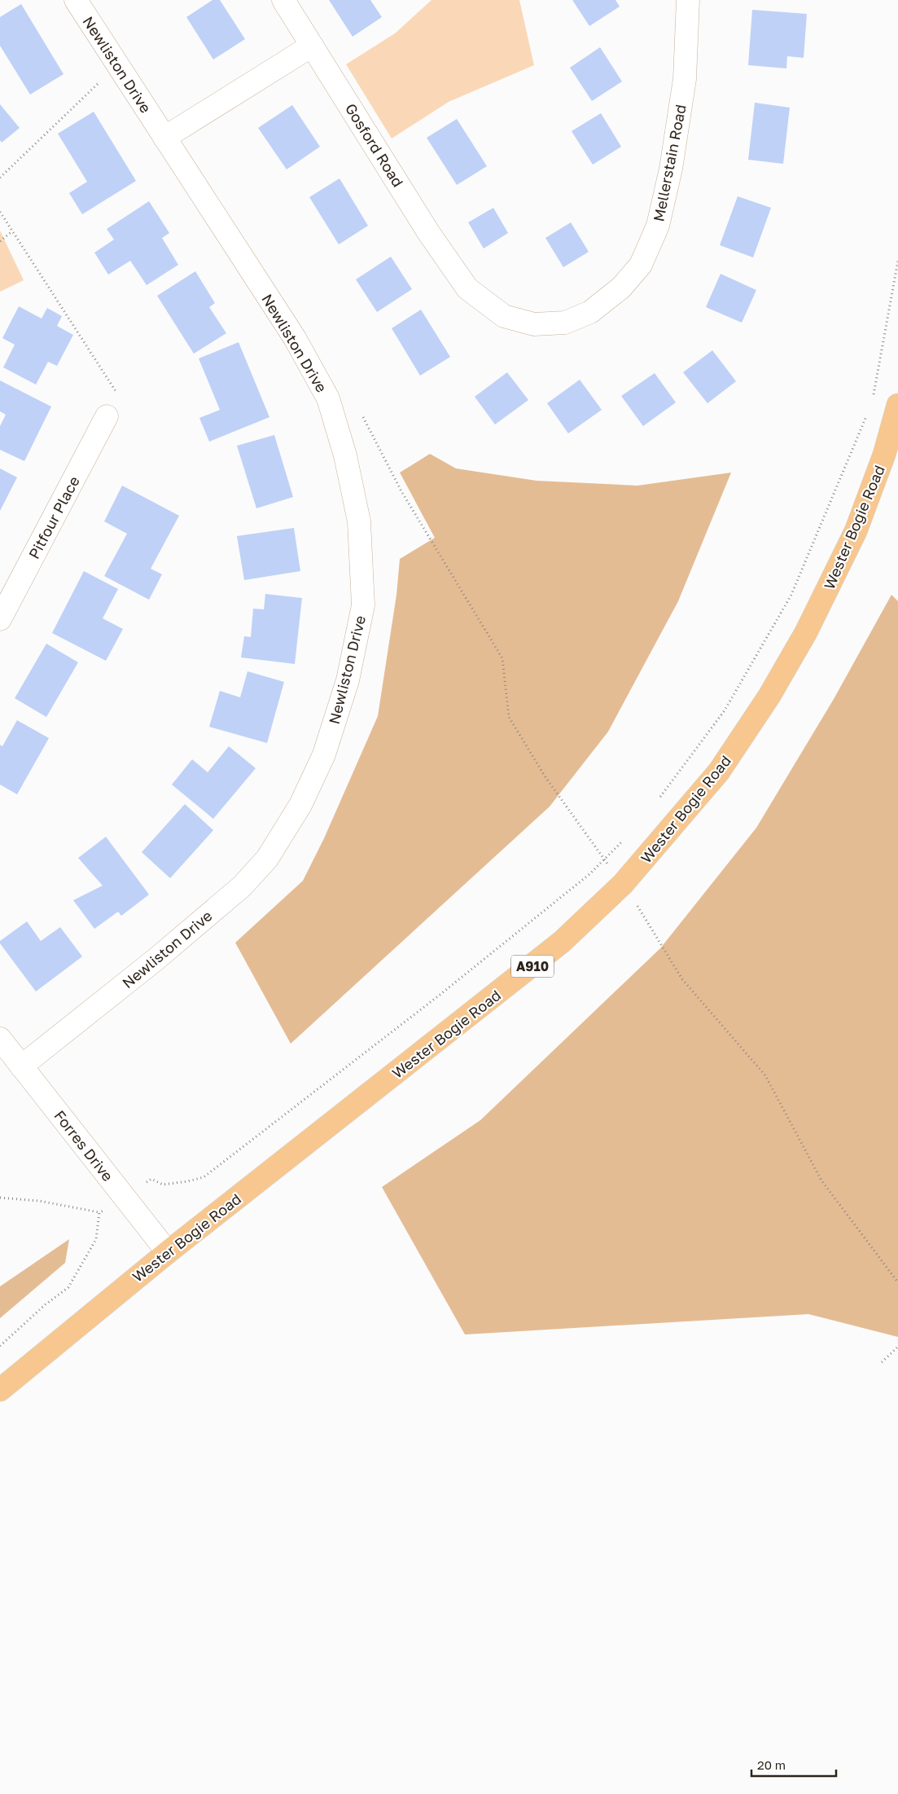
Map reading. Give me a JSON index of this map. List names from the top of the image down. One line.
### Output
{"streets":{"main road":["Wester Bogie Road","A910"],"street":["Newliston Drive","Gosford Road","Mellerstain Road","Pitfour Place","Forres Drive"]},"crossings":[["Newliston Drive","Forres Drive"],["Gosford Road","Mellerstain Road"],["Wester Bogie Road","Forres Drive"]],"scale_bar":"20 m"}
